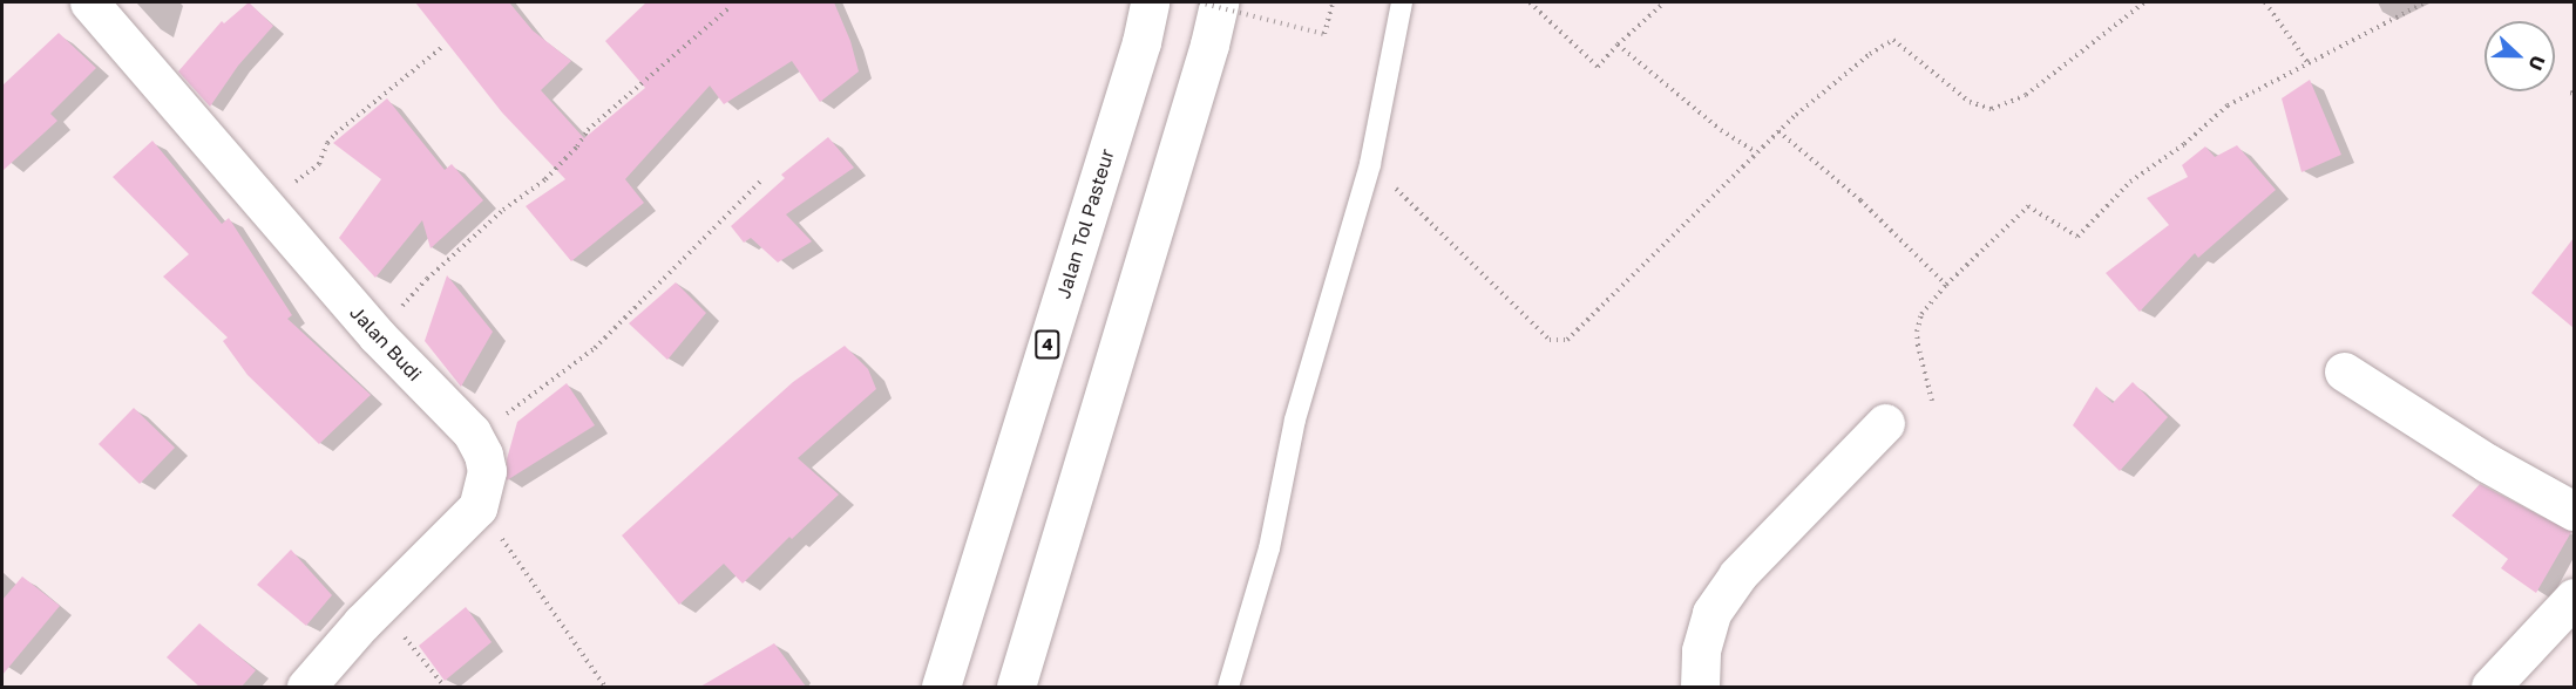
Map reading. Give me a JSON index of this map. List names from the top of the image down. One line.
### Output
{"streets":{"main road":["Jalan Tol Pasteur","Jalan Budi","4"]},"north":"right"}
